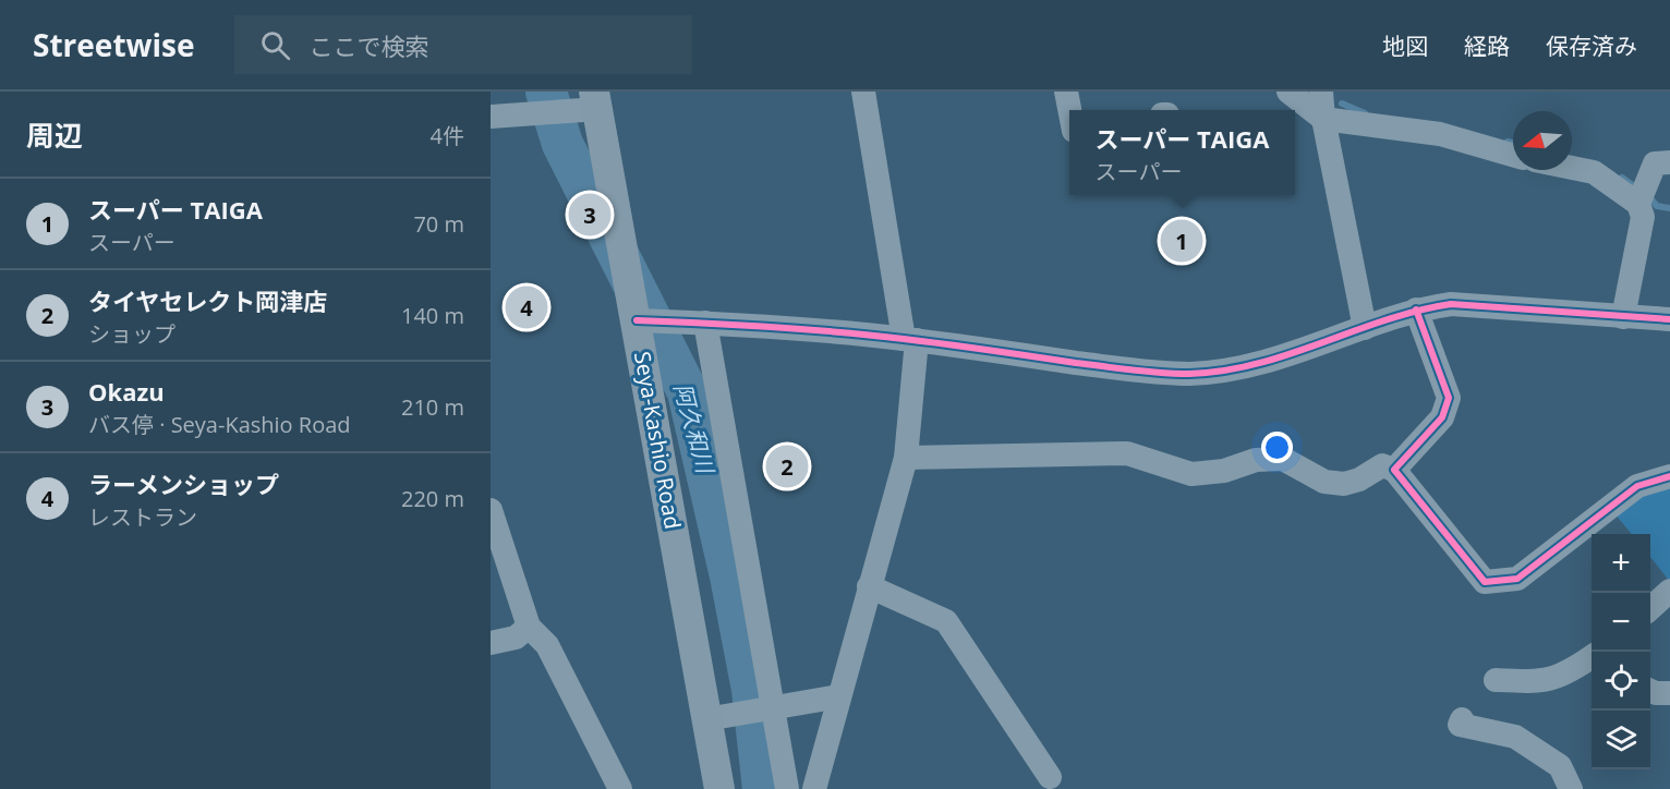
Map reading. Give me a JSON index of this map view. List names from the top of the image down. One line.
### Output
{"streets":{"main road":["Seya-Kashio Road"]},"water":["阿久和川"],"north":"left","page":{"header":"Streetwise","search":"ここで検索","nav":["地図","経路","保存済み"],"heading":["周辺","4件"],"popup":["スーパー TAIGA","スーパー"],"list":[{"mark":"1","name":"スーパー TAIGA","note":"スーパー","value":"70 m"},{"mark":"2","name":"タイヤセレクト岡津店","note":"ショップ","value":"140 m"},{"mark":"3","name":"Okazu","note":"バス停 · Seya-Kashio Road","value":"210 m"},{"mark":"4","name":"ラーメンショップ","note":"レストラン","value":"220 m"}],"pins":["3","1","4","2"],"map_buttons":["+","−"]}}
